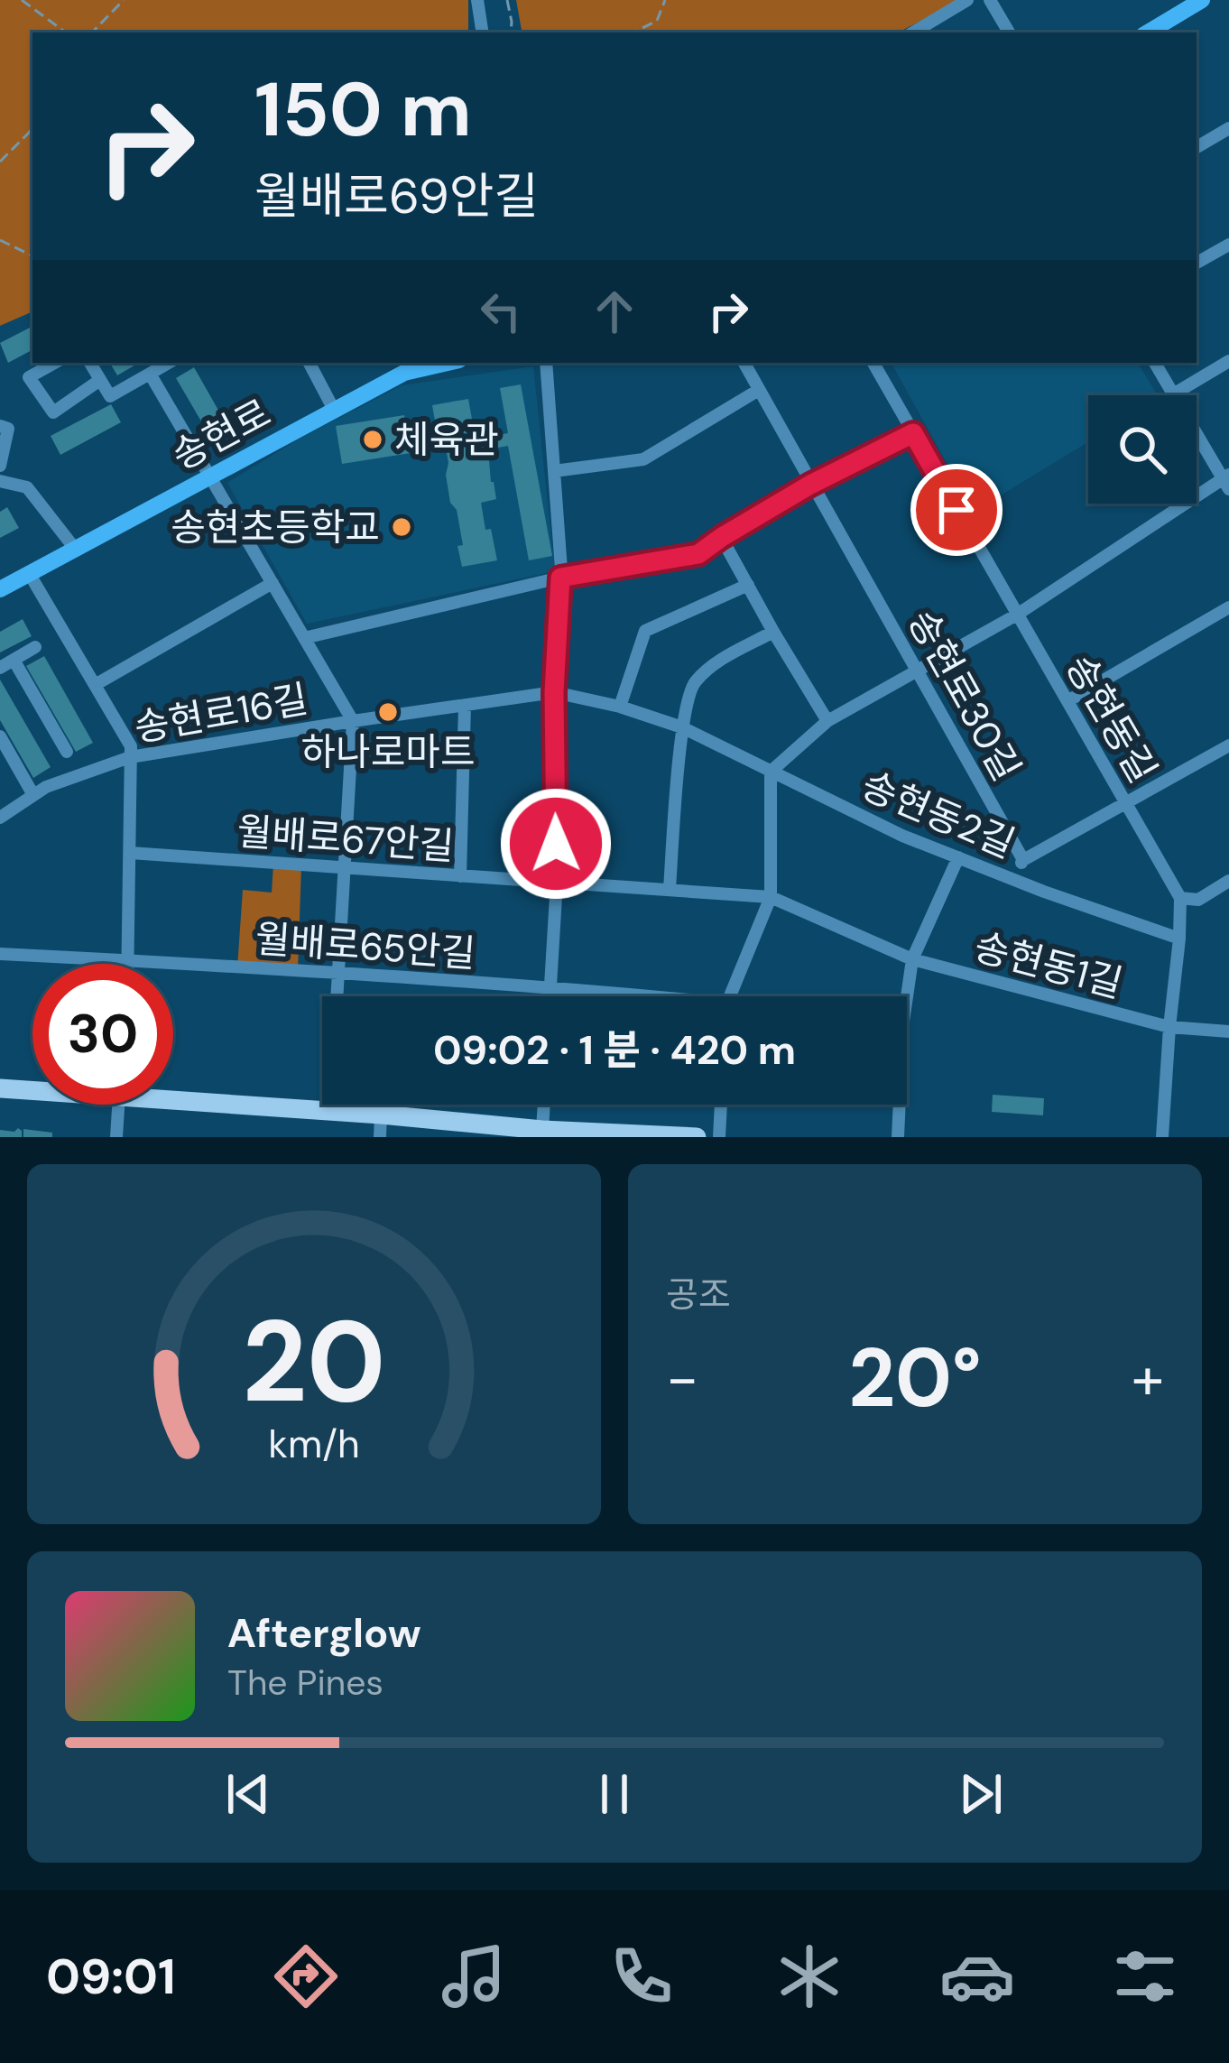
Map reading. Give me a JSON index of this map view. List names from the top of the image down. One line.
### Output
{"streets":{"main road":["송현로"],"street":["송현로30길","송현로16길","송현동길","송현동2길","월배로67안길","월배로65안길","송현동1길"]},"crossings":[["송현로16길","송현동2길"],["송현동2길","송현동1길"],["월배로67안길","송현동1길"]],"places":["체육관","송현초등학교","하나로마트"],"page":{"turn":["150 m","월배로69안길"],"limit":"30","trip":"09:02 · 1 분 · 420 m","tile":"공조","heat":["−","20°","+"],"song":["Afterglow","The Pines"],"tabs":"09:01","gauge":["20","km/h"]}}
